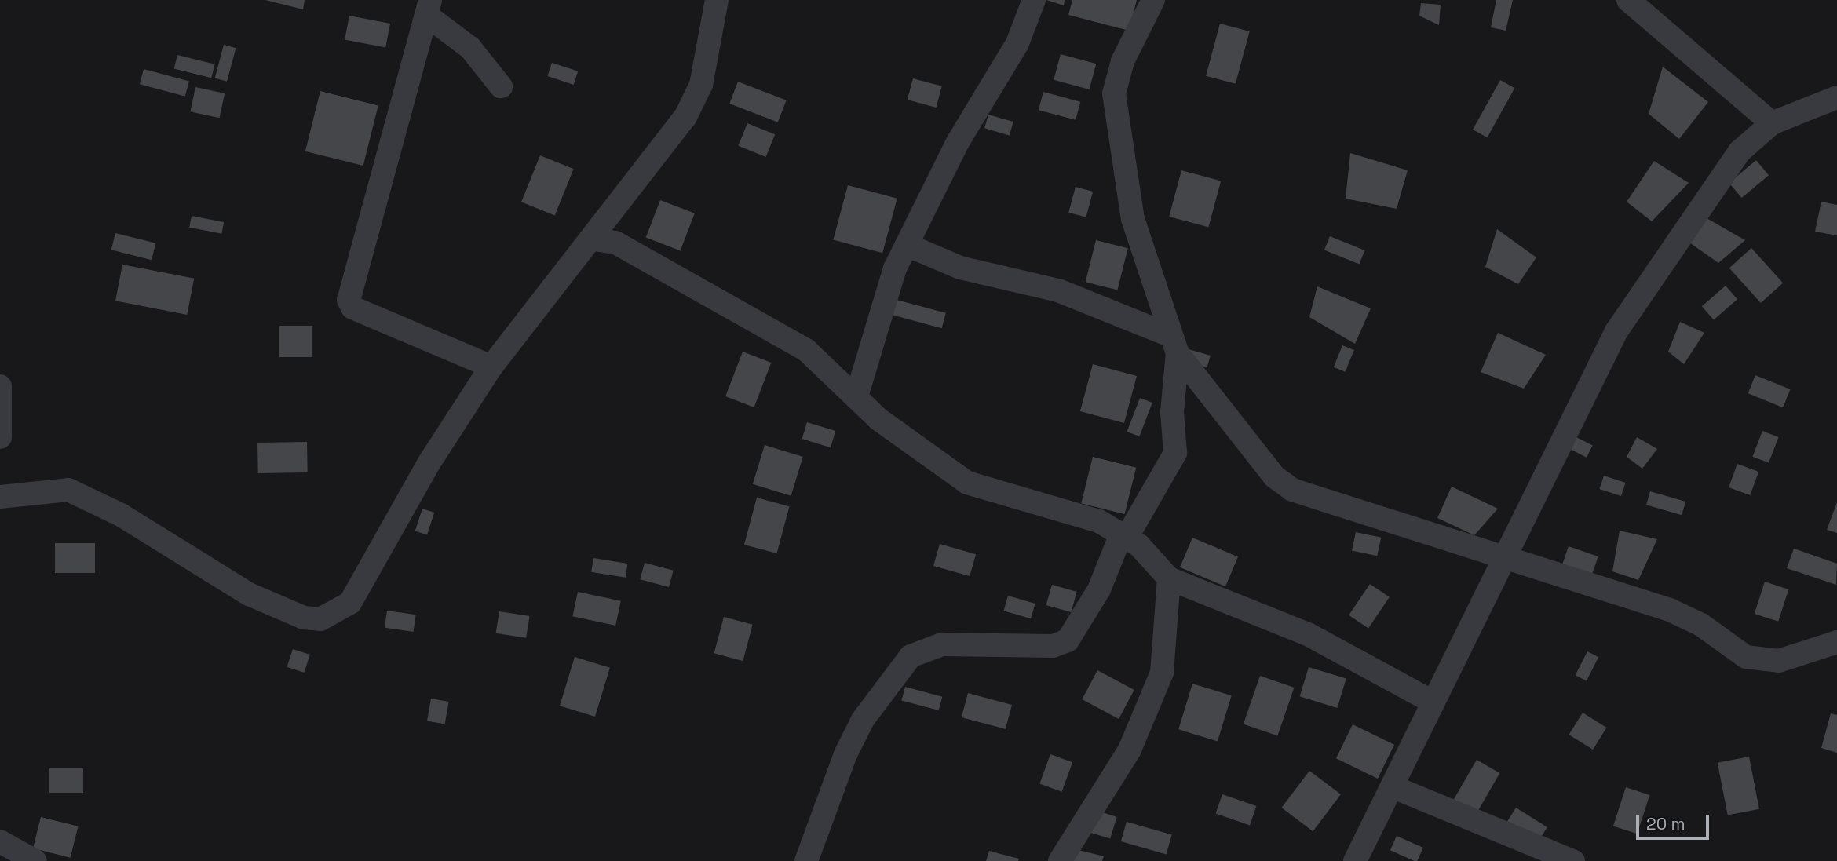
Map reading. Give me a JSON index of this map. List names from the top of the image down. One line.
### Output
{"scale_bar":"20 m"}
